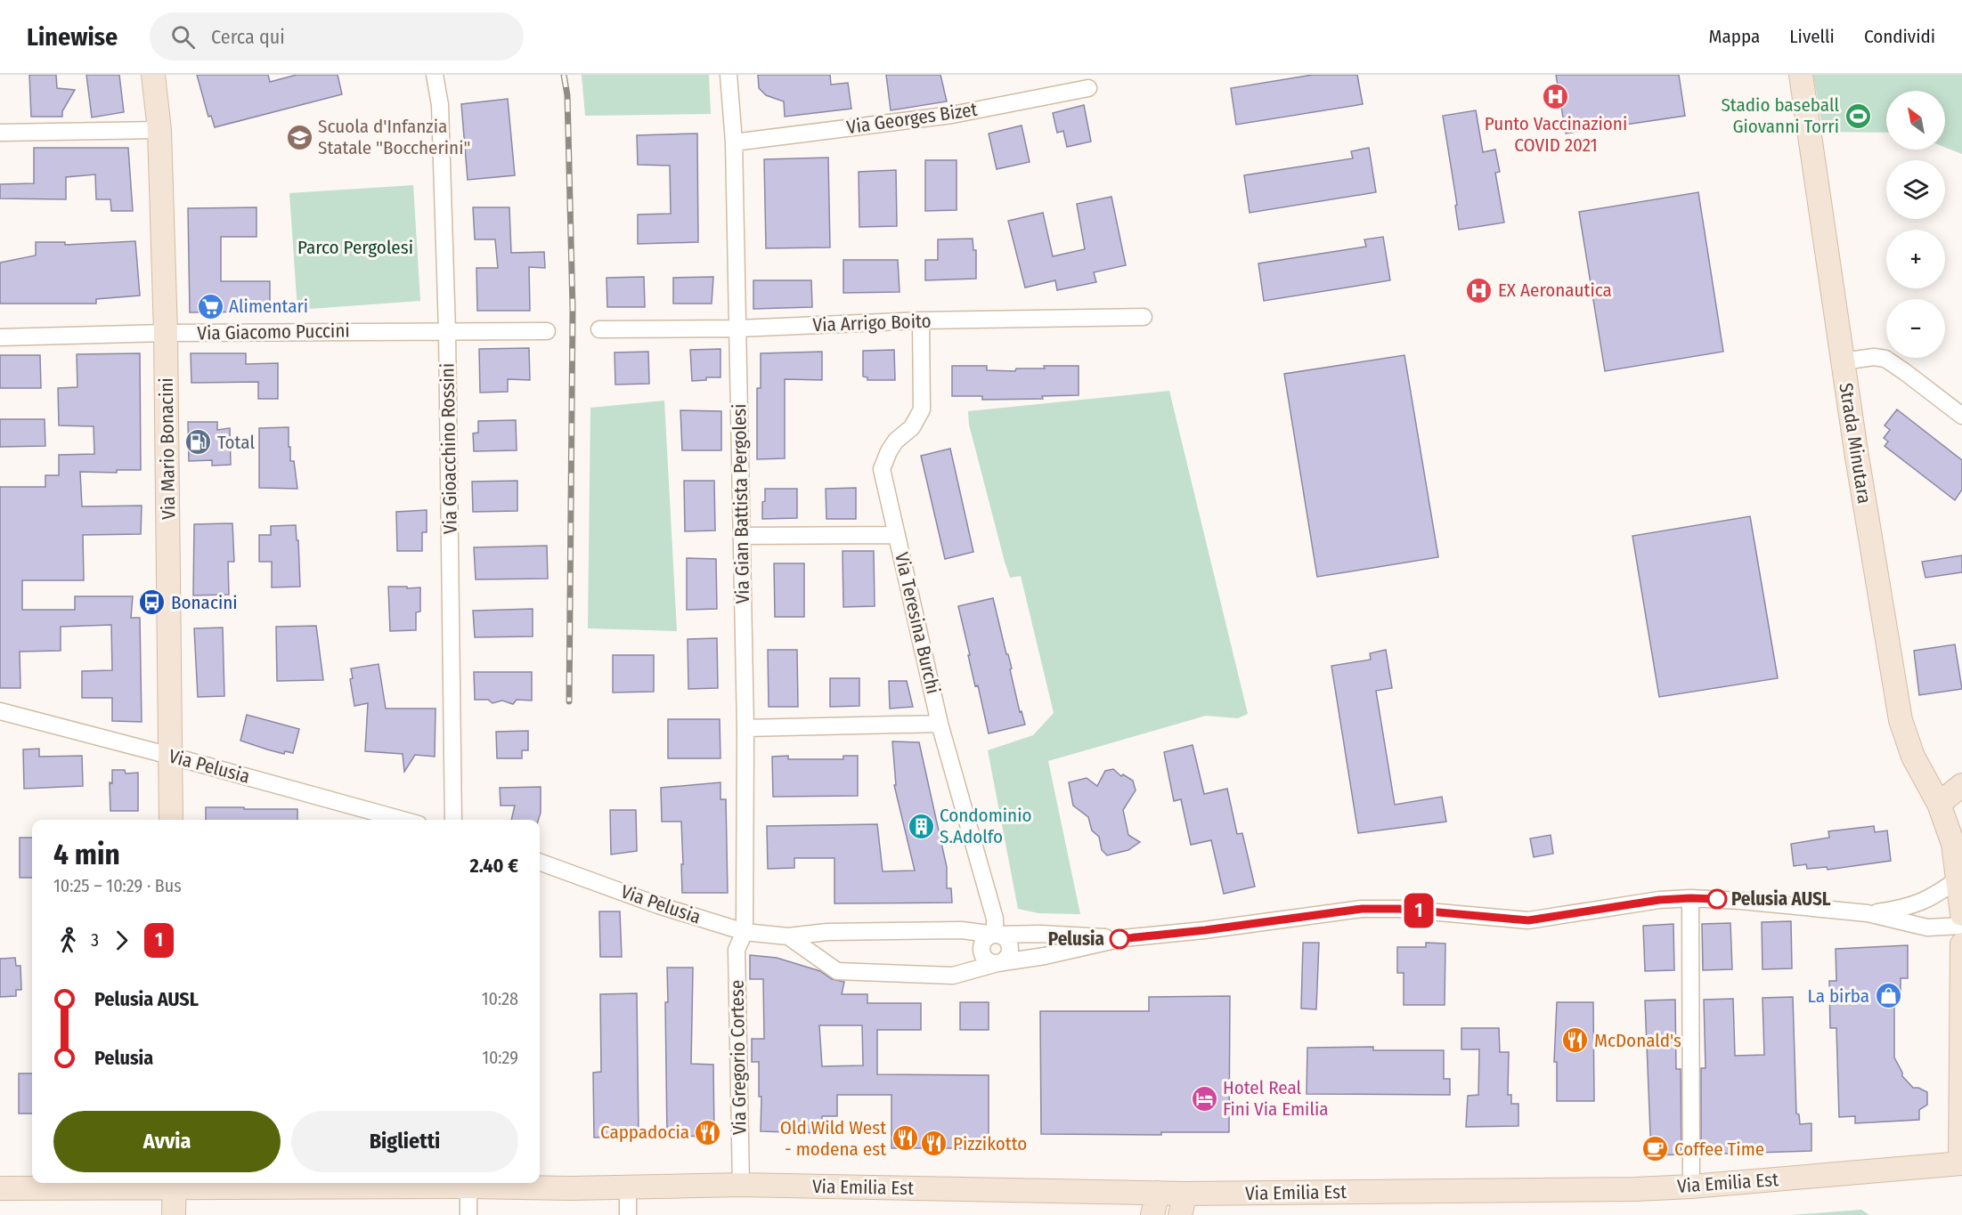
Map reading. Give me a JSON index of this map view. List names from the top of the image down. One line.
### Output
{"streets":{"street":["Via Georges Bizet","Via Arrigo Boito","Via Giacomo Puccini","Strada Minutara","Via Mario Bonacini","Via Gioacchino Rossini","Via Gian Battista Pergolesi","Via Teresina Burchi","Via Pelusia","Via Gregorio Cortese","Via Emilia Est"]},"crossings":[["Via Georges Bizet","Via Gian Battista Pergolesi"],["Via Arrigo Boito","Via Gian Battista Pergolesi"],["Via Arrigo Boito","Via Teresina Burchi"],["Via Giacomo Puccini","Via Mario Bonacini"],["Via Giacomo Puccini","Via Gioacchino Rossini"],["Strada Minutara","Via Pelusia"],["Via Mario Bonacini","Via Pelusia"],["Via Gian Battista Pergolesi","Via Pelusia"],["Via Gian Battista Pergolesi","Via Gregorio Cortese"],["Via Teresina Burchi","Via Pelusia"],["Via Pelusia","Via Gregorio Cortese"],["Via Gregorio Cortese","Via Emilia Est"]],"parks":["Parco Pergolesi"],"places":{"hospital":["Punto Vaccinazioni COVID 2021","EX Aeronautica"],"sports":["Stadio baseball Giovanni Torri"],"school or university":["Scuola d'Infanzia Statale \"Boccherini\""],"supermarket":["Alimentari"],"fuel station":["Total"],"bus stop":["Bonacini"],"building":["Condominio S.Adolfo"],"other":["Pelusia AUSL","Pelusia"],"shop":["La birba"],"restaurant":["McDonald's","Cappadocia","Old Wild West - modena est","Pizzikotto"],"hotel":["Hotel Real Fini Via Emilia"],"cafe":["Coffee Time"]},"lines":["bus line 1"],"north":"top left","page":{"header":"Linewise","search":"Cerca qui","nav":["Mappa","Livelli","Condividi"],"on_map":"1","map_buttons":["+","−"],"heading":["4 min","10:25 – 10:29 · Bus","2.40 €"],"legs":["3","1"],"list":[{"name":"Pelusia AUSL","value":"10:28"},{"name":"Pelusia","value":"10:29"}],"buttons":["Avvia","Biglietti"]}}
